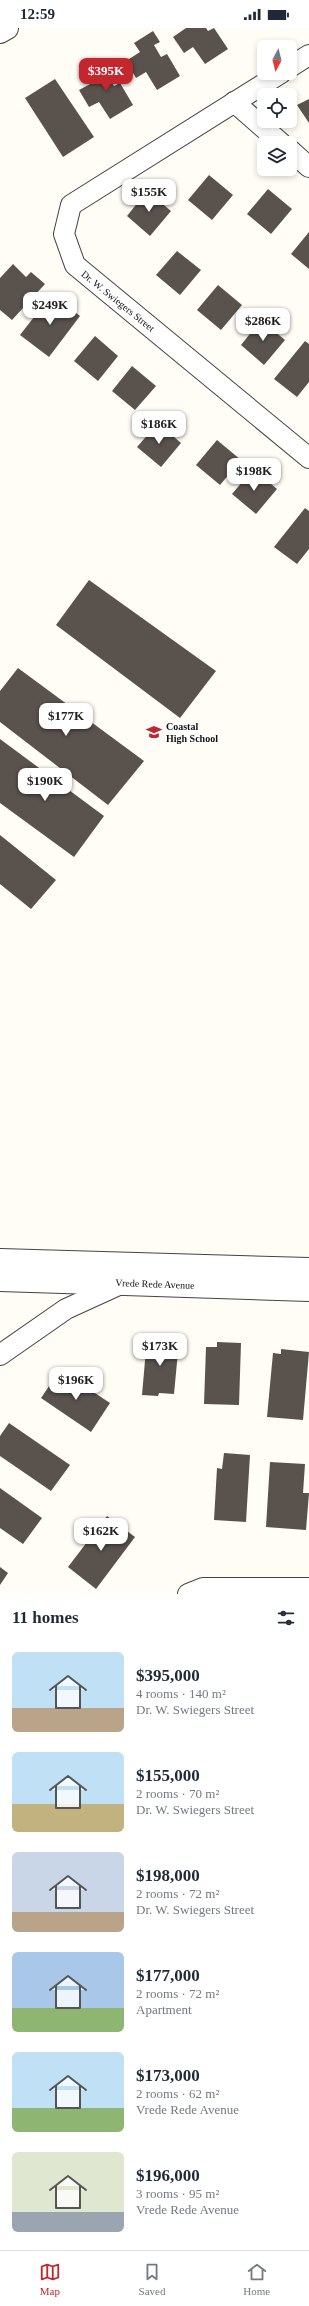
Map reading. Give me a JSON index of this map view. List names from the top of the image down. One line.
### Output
{"streets":{"street":["Dr. W. Swiegers Street","Vrede Rede Avenue"]},"places":{"school or university":["Coastal High School"]},"north":"bottom","page":{"status":"12:59","price":["$395K","$155K","$249K","$286K","$186K","$198K","$177K","$190K","$173K","$196K","$162K"],"heading":"11 homes","list":[{"name":"$395,000","note":"4 rooms · 140 m² · Dr. W. Swiegers Street"},{"name":"$155,000","note":"2 rooms · 70 m² · Dr. W. Swiegers Street"},{"name":"$198,000","note":"2 rooms · 72 m² · Dr. W. Swiegers Street"},{"name":"$177,000","note":"2 rooms · 72 m² · Apartment"},{"name":"$173,000","note":"2 rooms · 62 m² · Vrede Rede Avenue"},{"name":"$196,000","note":"3 rooms · 95 m² · Vrede Rede Avenue"}],"tabs":["Map","Saved","Home"]}}
